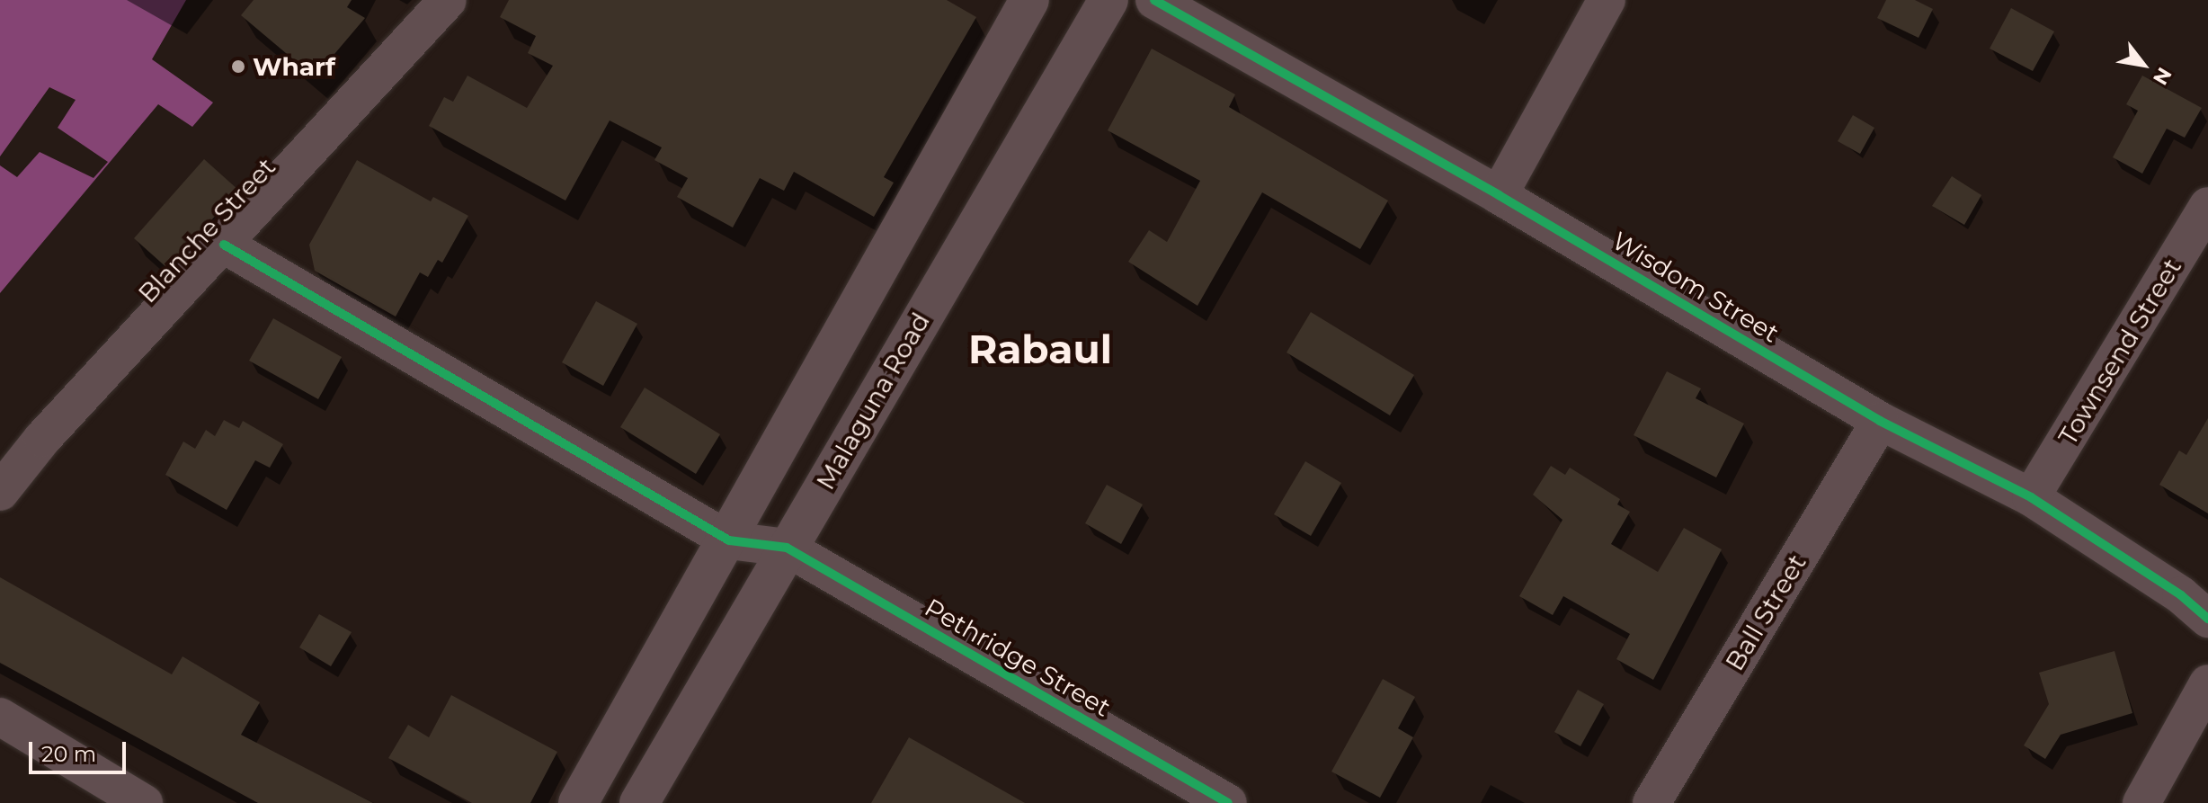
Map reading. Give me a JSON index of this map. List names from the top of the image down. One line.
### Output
{"streets":{"street":["Blanche Street","Wisdom Street","Townsend Street","Malaguna Road","Ball Street","Pethridge Street"]},"crossings":[["Wisdom Street","Townsend Street"],["Wisdom Street","Ball Street"],["Malaguna Road","Pethridge Street"]],"districts":["Rabaul"],"places":["Wharf"],"scale_bar":"20 m","north":"bottom right"}
